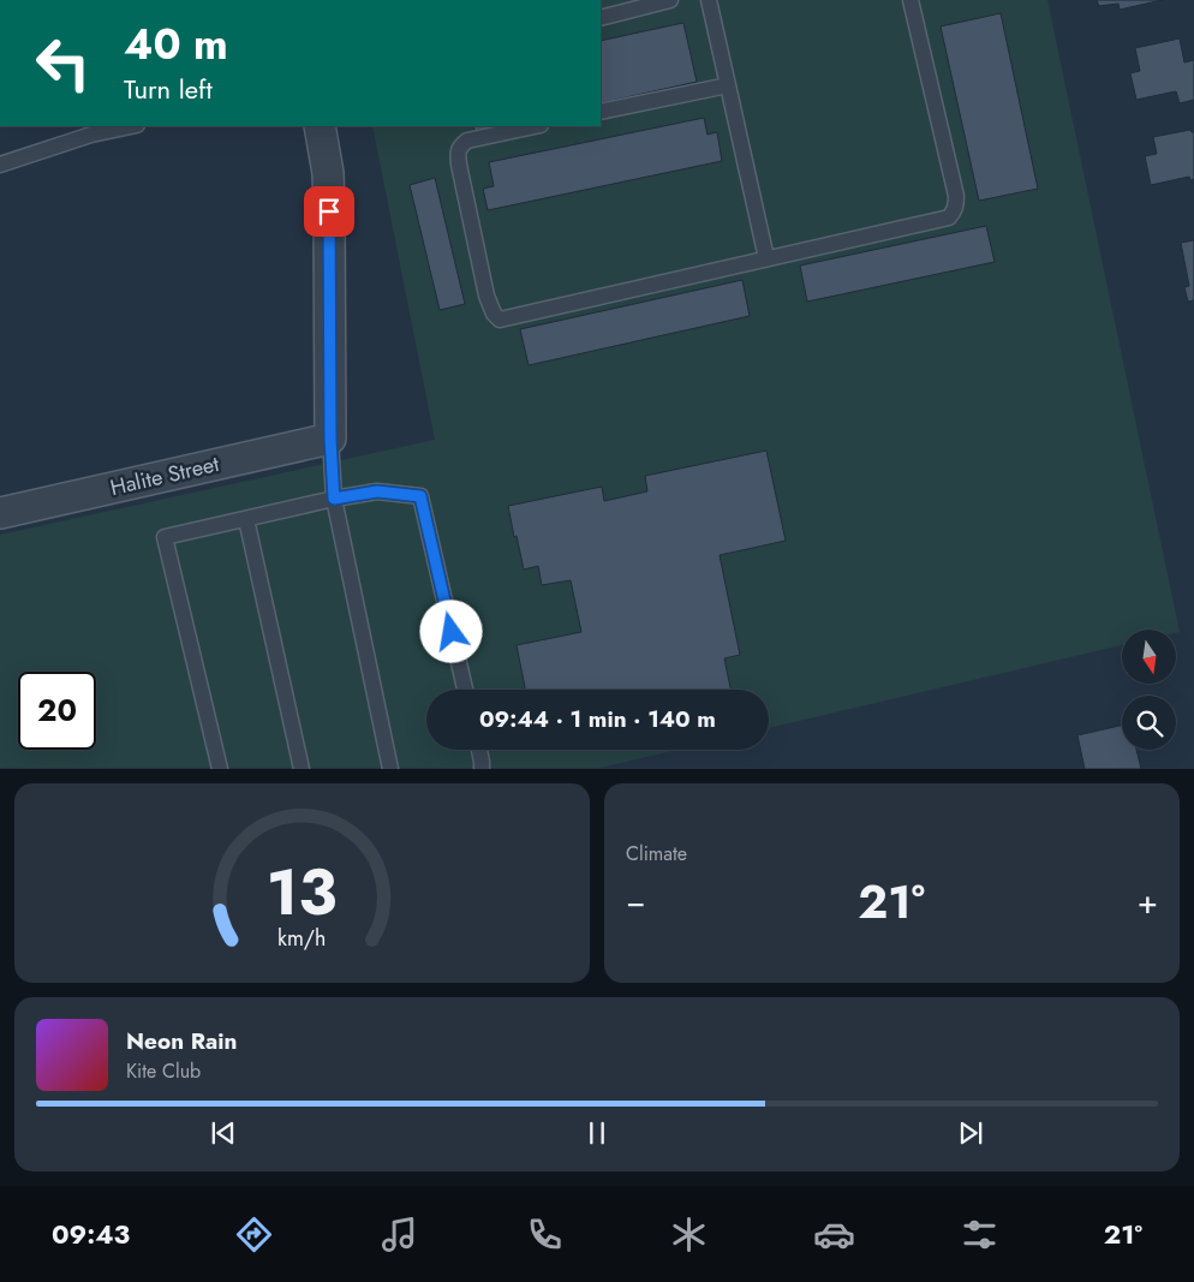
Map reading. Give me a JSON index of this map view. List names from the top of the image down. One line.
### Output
{"streets":{"street":["Halite Street"]},"north":"bottom","page":{"turn":["40 m","Turn left"],"limit":"20","trip":"09:44 · 1 min · 140 m","tile":"Climate","heat":["−","21°","+"],"song":["Neon Rain","Kite Club"],"tabs":["09:43","21°"],"gauge":["13","km/h"]}}
